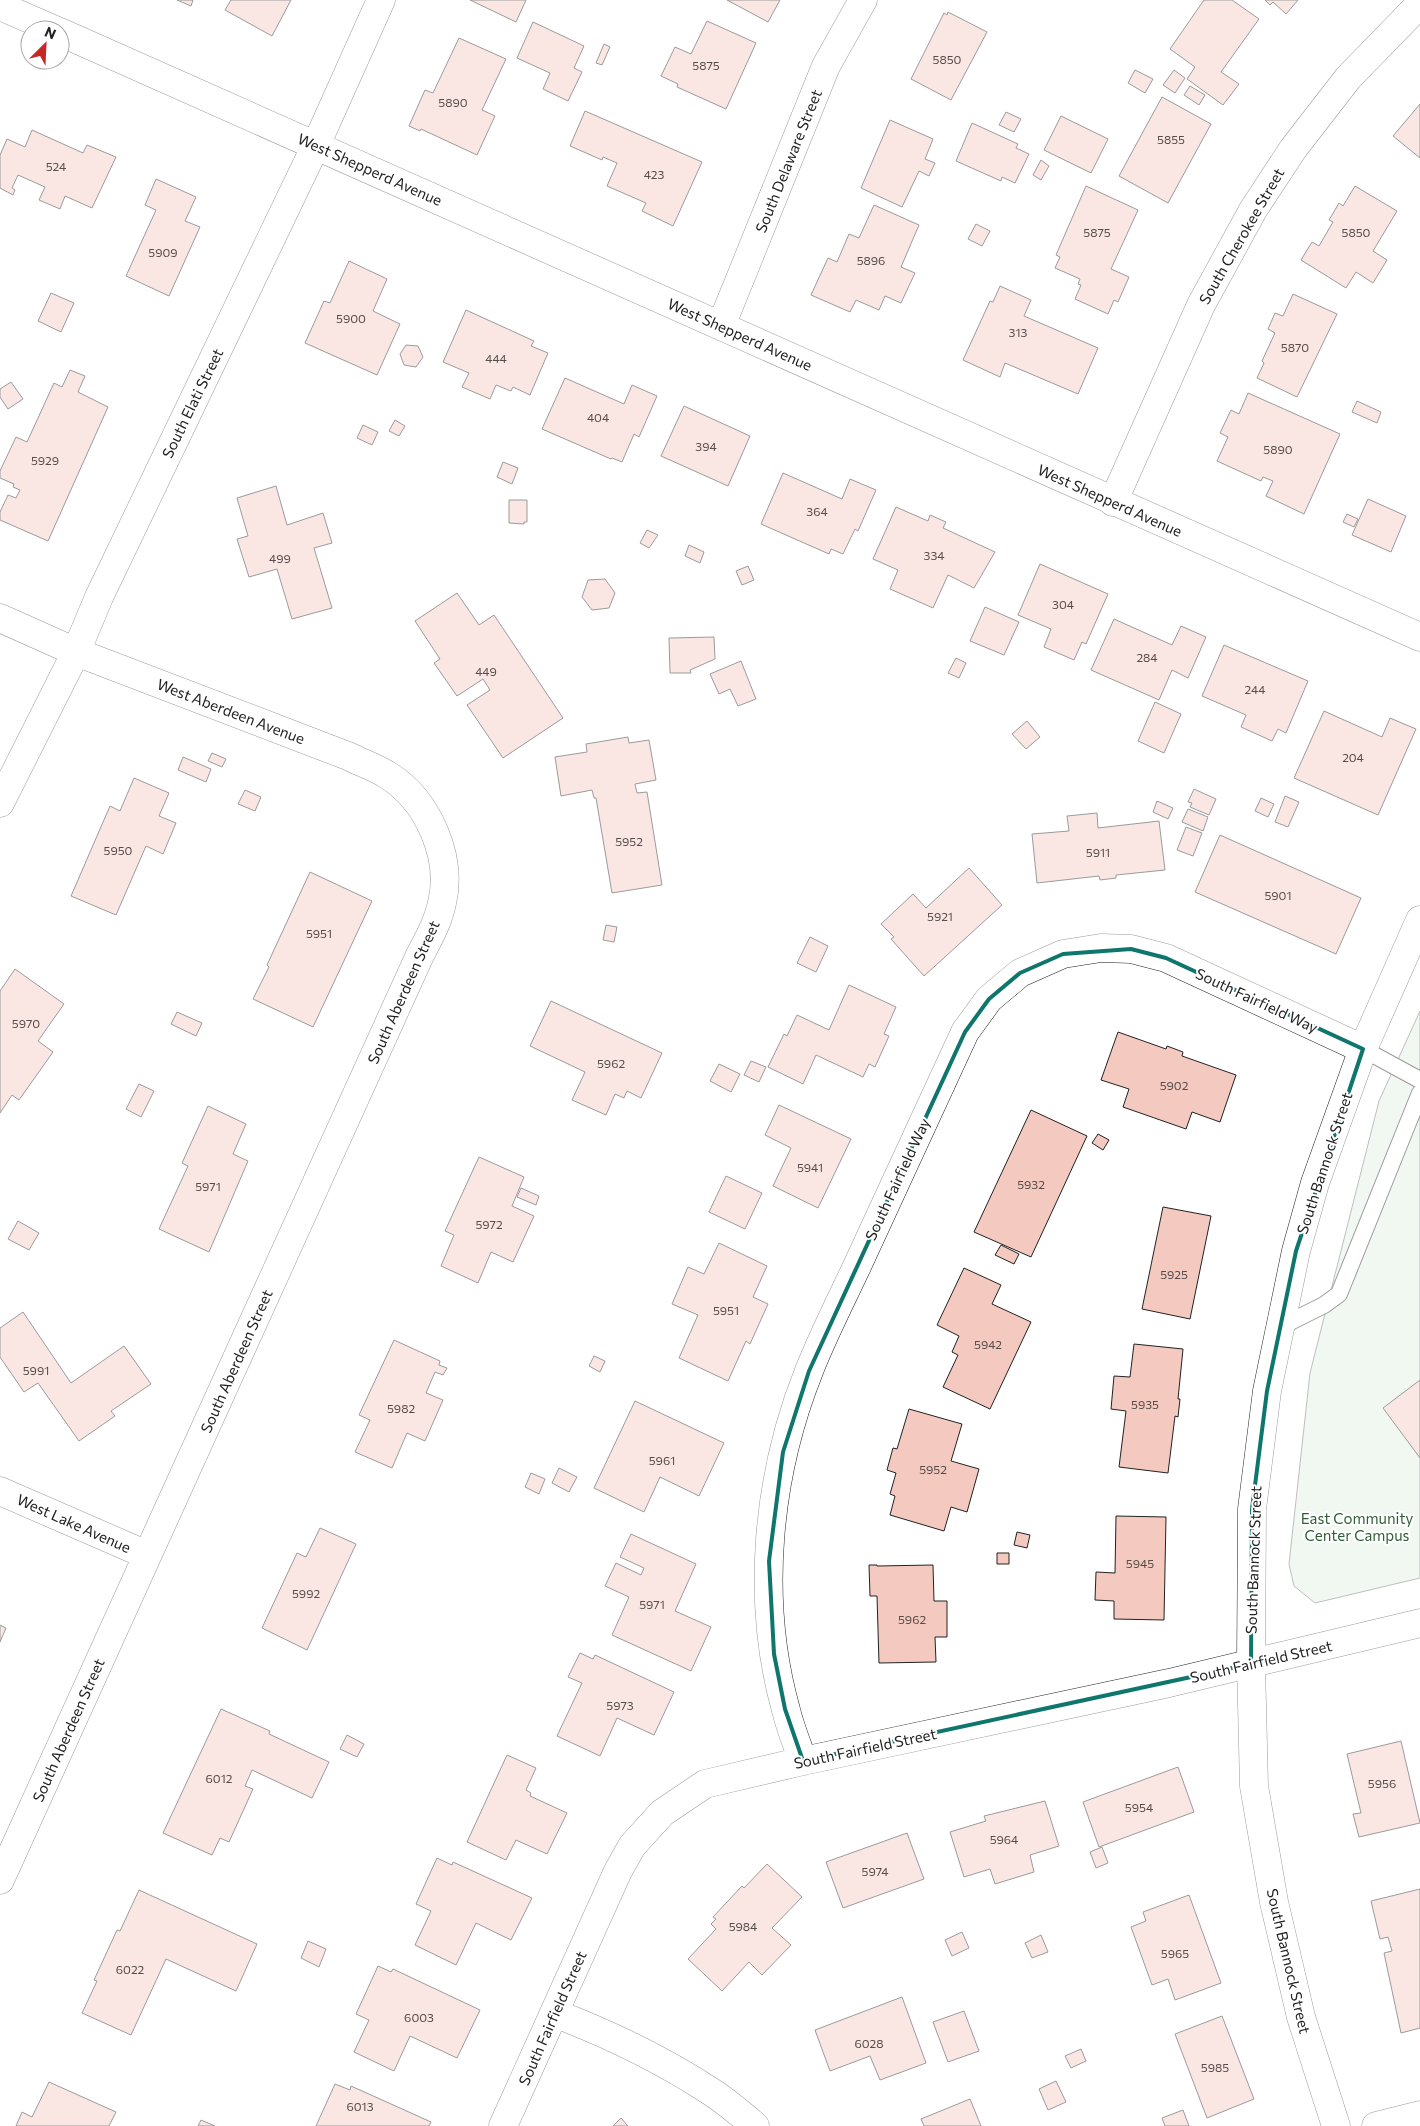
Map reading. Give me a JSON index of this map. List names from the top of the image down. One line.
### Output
{"streets":{"street":["South Delaware Street","West Shepperd Avenue","South Cherokee Street","South Elati Street","West Aberdeen Avenue","South Aberdeen Street","South Fairfield Way","South Bannock Street","West Lake Avenue","South Fairfield Street"]},"crossings":[["South Delaware Street","West Shepperd Avenue"],["West Shepperd Avenue","South Cherokee Street"],["West Shepperd Avenue","South Elati Street"],["South Elati Street","West Aberdeen Avenue"],["West Aberdeen Avenue","South Aberdeen Street"],["South Aberdeen Street","West Lake Avenue"],["South Fairfield Way","South Bannock Street"],["South Fairfield Way","South Fairfield Street"],["South Bannock Street","South Fairfield Street"]],"parks":["East Community Center Campus"],"house_numbers":["5850","5875","5890","5855","524","423","5875","5850","5909","5896","5900","313","5870","444","404","394","5890","5929","364","334","499","304","284","449","244","204","5952","5950","5911","5901","5921","5951","5970","5962","5902","5941","5932","5971","5972","5925","5951","5942","5991","5935","5982","5961","5952","5945","5992","5971","5962","5973","6012","5956","5954","5964","5974","5984","5965","6022","6003","6028","5985","6013"],"north":"top right"}
